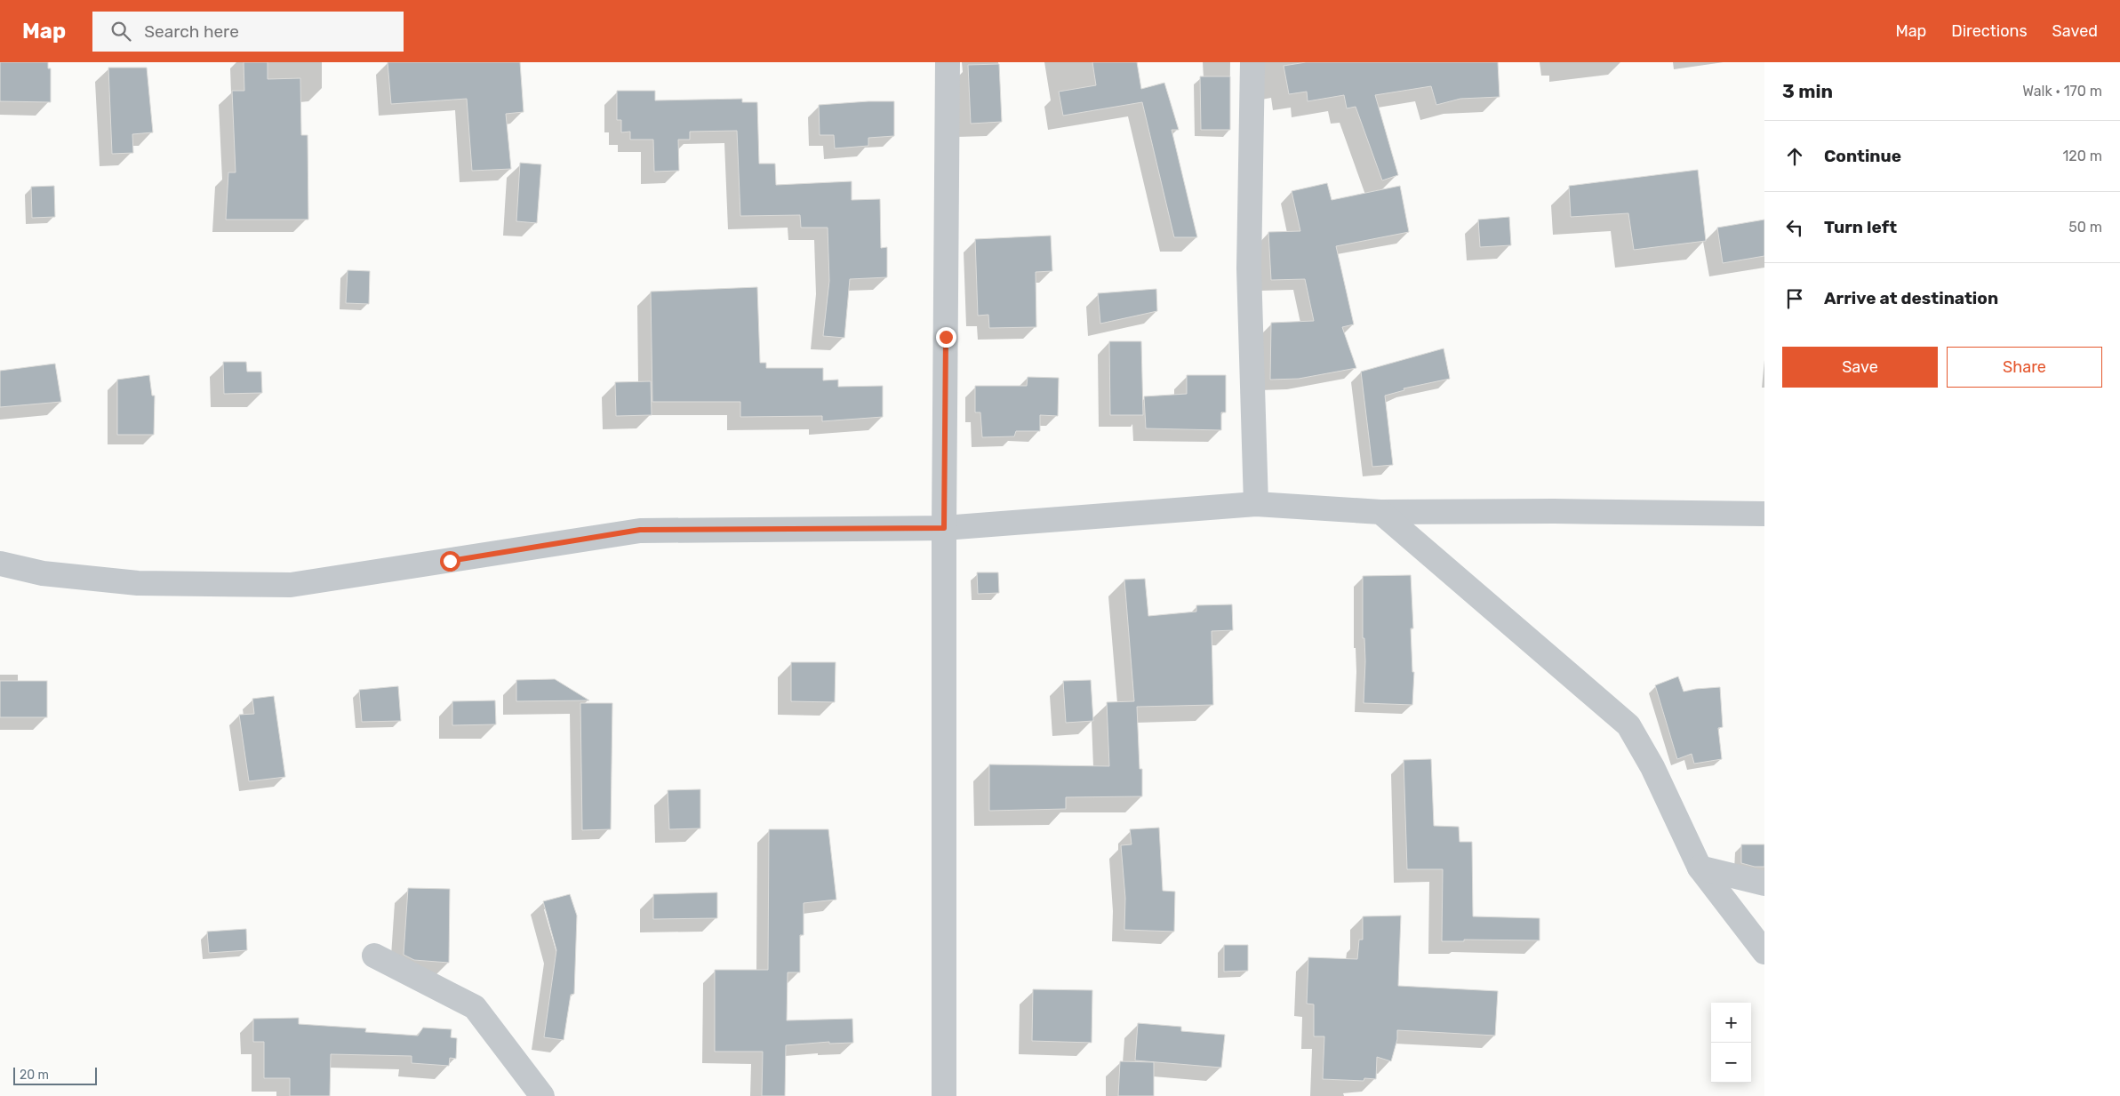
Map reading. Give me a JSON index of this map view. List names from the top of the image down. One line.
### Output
{"scale_bar":"20 m","page":{"header":"Map","search":"Search here","nav":["Map","Directions","Saved"],"heading":["3 min","Walk · 170 m"],"list":[["Continue","120 m"],["Turn left","50 m"],"Arrive at destination"],"buttons":["Save","Share"],"map_buttons":["+","−"],"scale":"20 m"}}
